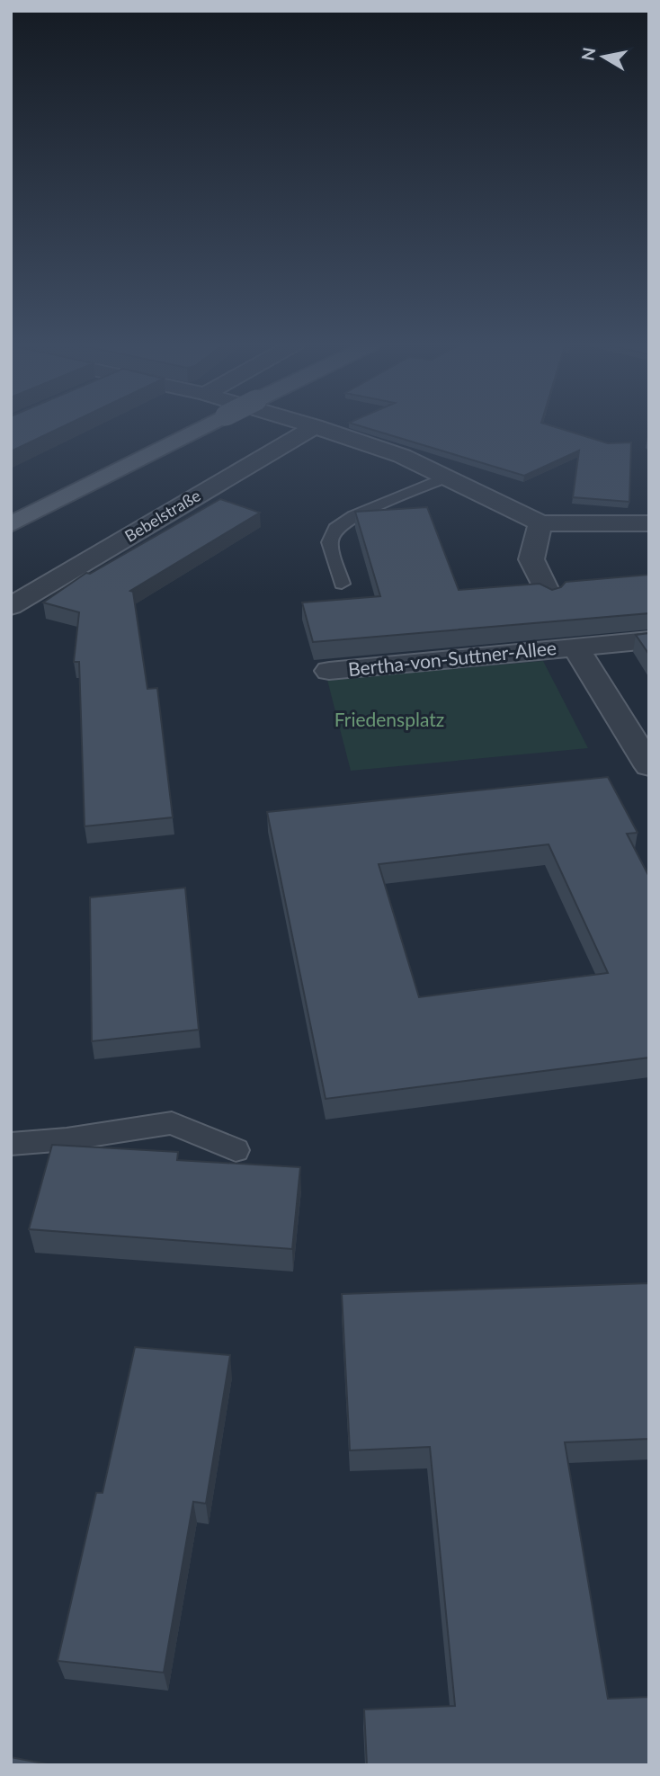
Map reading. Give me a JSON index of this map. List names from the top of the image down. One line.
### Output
{"streets":{"street":["Bebelstraße","Bertha-von-Suttner-Allee"]},"parks":["Friedensplatz"],"north":"left"}
